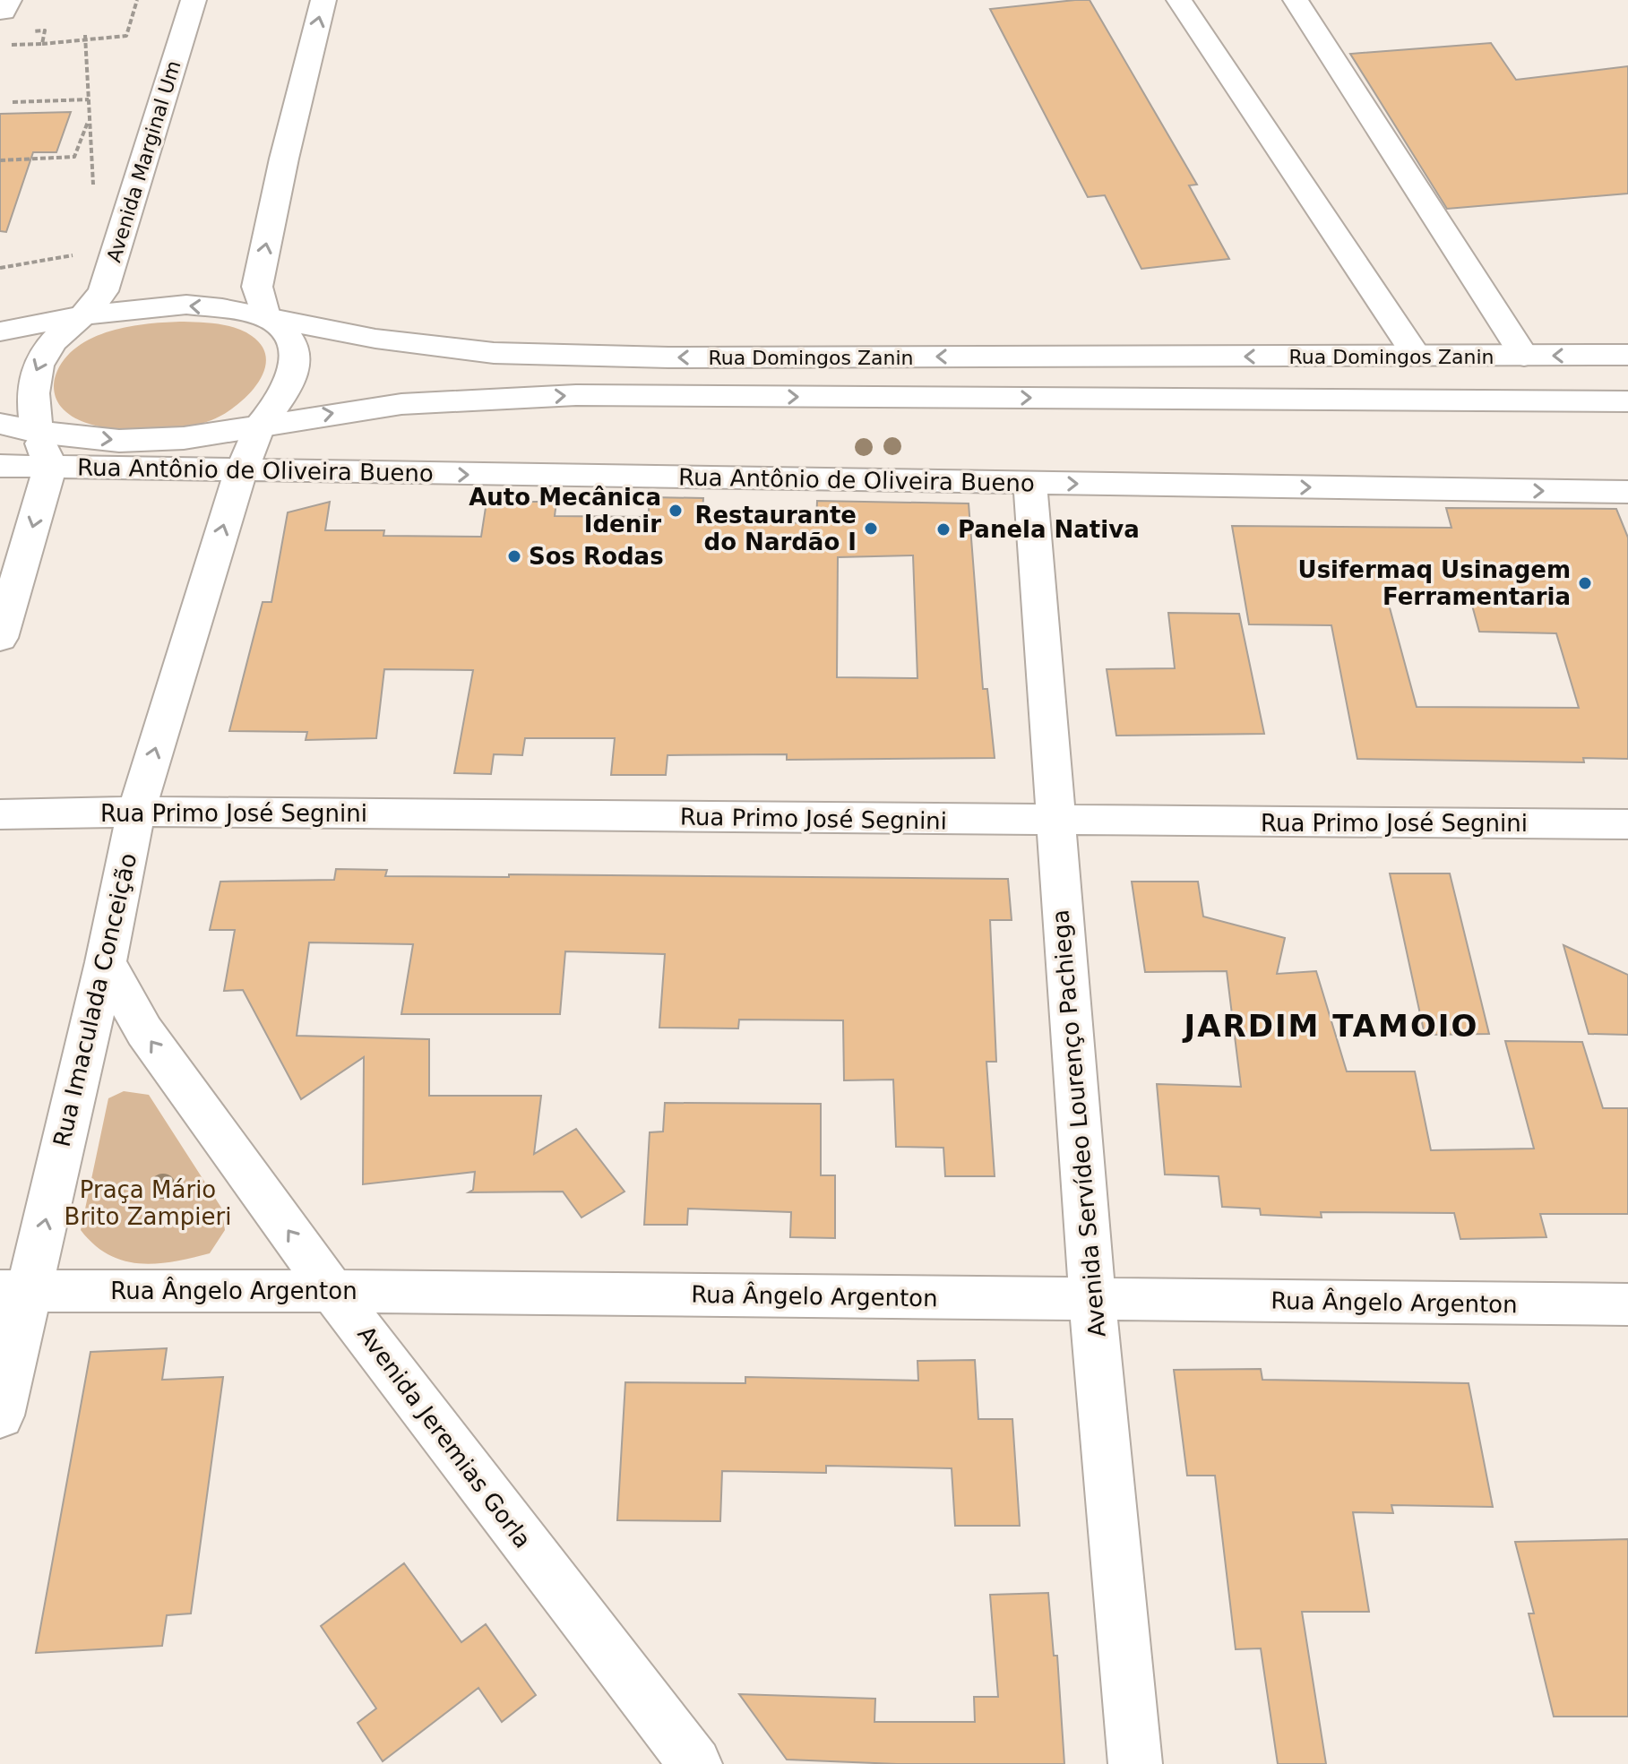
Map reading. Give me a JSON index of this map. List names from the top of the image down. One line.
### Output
{"streets":{"street":["Avenida Marginal Um","Rua Domingos Zanin","Rua Antônio de Oliveira Bueno","Rua Primo José Segnini","Rua Imaculada Conceição","Avenida Servídeo Lourenço Pachiega","Rua Ângelo Argenton","Avenida Jeremias Gorla"]},"crossings":[["Avenida Marginal Um","Rua Domingos Zanin"],["Avenida Marginal Um","Rua Antônio de Oliveira Bueno"],["Rua Domingos Zanin","Rua Imaculada Conceição"],["Rua Antônio de Oliveira Bueno","Rua Imaculada Conceição"],["Rua Antônio de Oliveira Bueno","Avenida Servídeo Lourenço Pachiega"],["Rua Primo José Segnini","Rua Imaculada Conceição"],["Rua Primo José Segnini","Avenida Servídeo Lourenço Pachiega"],["Rua Imaculada Conceição","Rua Ângelo Argenton"],["Rua Imaculada Conceição","Avenida Jeremias Gorla"],["Avenida Servídeo Lourenço Pachiega","Rua Ângelo Argenton"],["Rua Ângelo Argenton","Avenida Jeremias Gorla"]],"one_way":["Rua Antônio de Oliveira Bueno","Rua Imaculada Conceição","Avenida Jeremias Gorla"],"districts":["JARDIM TAMOIO"],"parks":["Praça Mário Brito Zampieri"],"places":["Auto Mecânica Idenir","Restaurante do Nardão I","Panela Nativa","Sos Rodas","Usifermaq Usinagem Ferramentaria"]}
